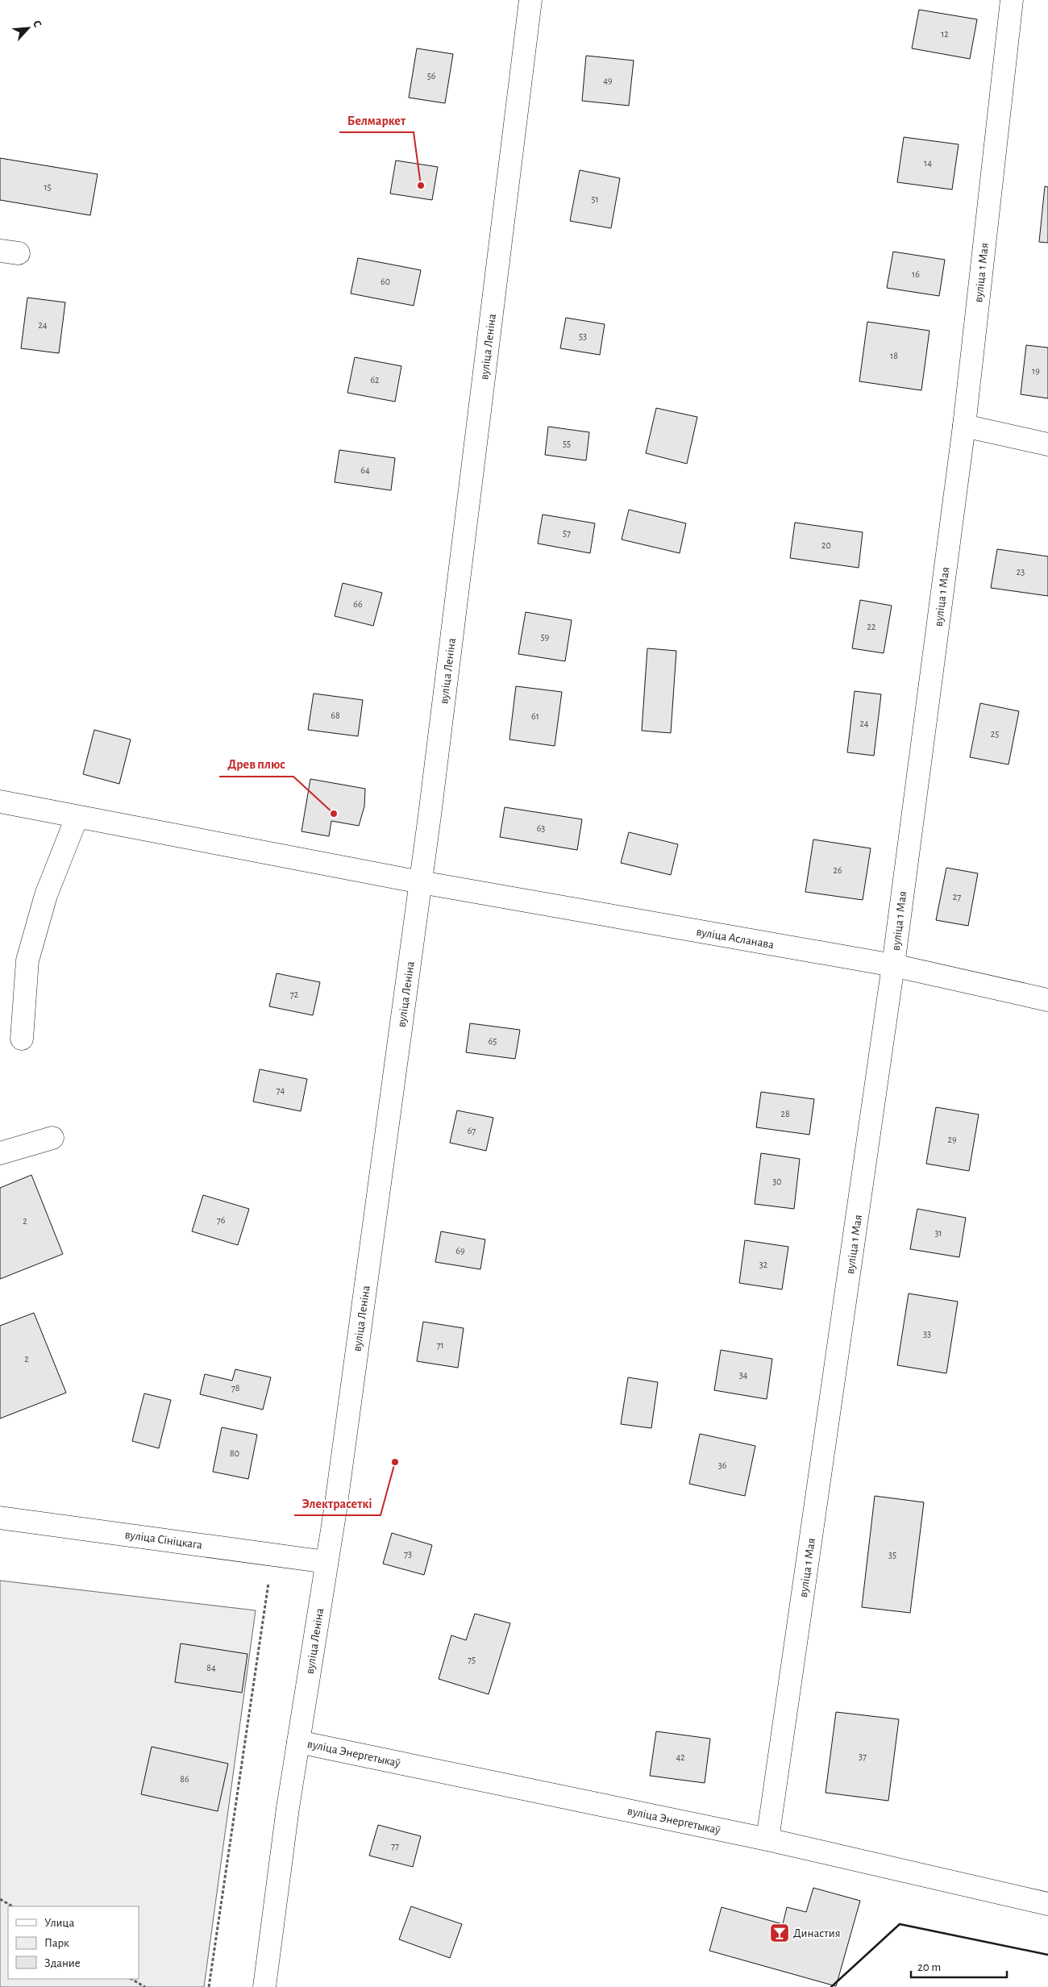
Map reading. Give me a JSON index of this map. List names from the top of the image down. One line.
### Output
{"streets":{"street":["вуліца 1 Мая","вуліца Леніна","вуліца Асланава","вуліца Сініцкага","вуліца Энергетыкаў"]},"crossings":[["вуліца 1 Мая","вуліца Асланава"],["вуліца 1 Мая","вуліца Энергетыкаў"],["вуліца Леніна","вуліца Асланава"],["вуліца Леніна","вуліца Сініцкага"],["вуліца Леніна","вуліца Энергетыкаў"]],"places":{"other":["Белмаркет","Древ плюс","Электрасеткі"],"bar":["Династия"]},"house_numbers":["12","56","49","14","15","51","16","60","24","53","18","19","62","55","64","57","20","23","66","22","59","68","61","24","25","63","26","27","72","65","74","28","67","29","30","76","2","31","69","32","33","71","2","34","78","80","36","73","35","75","84","37","42","86","77"],"legend":["Улица","Парк","Здание"],"scale_bar":"20 m","north":"top right"}
